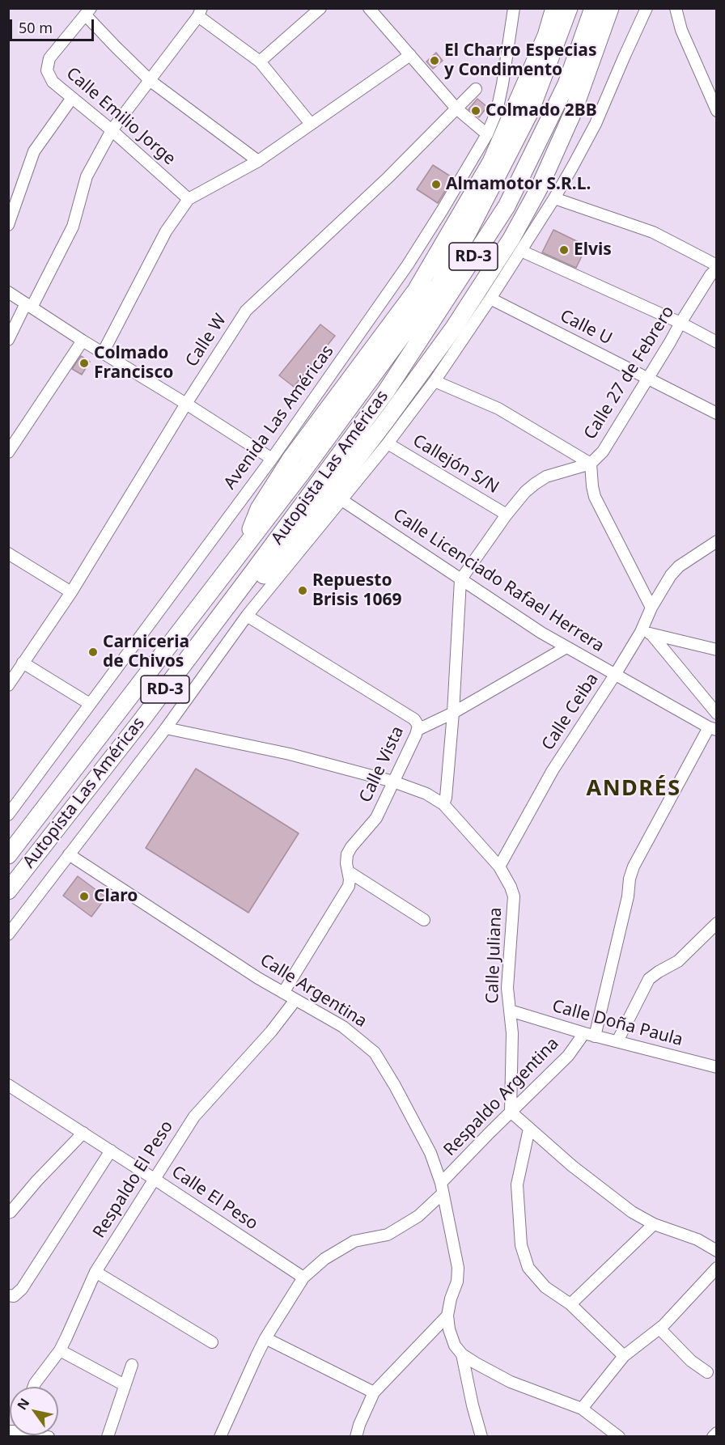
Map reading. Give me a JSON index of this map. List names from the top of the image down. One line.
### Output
{"streets":{"highway":["RD-3","Autopista Las Américas"],"street":["Calle Emilio Jorge","Calle U","Calle W","Calle 27 de Febrero","Avenida Las Américas","Callejón S/N","Calle Licenciado Rafael Herrera","Calle Ceiba","Calle Vista","Calle Juliana","Calle Argentina","Calle Doña Paula","Respaldo Argentina","Respaldo El Peso","Calle El Peso"]},"crossings":[["Calle U","Calle 27 de Febrero"],["Calle 27 de Febrero","Callejón S/N"],["Calle 27 de Febrero","Calle Licenciado Rafael Herrera"],["Calle Licenciado Rafael Herrera","Calle Ceiba"],["Calle Ceiba","Calle Juliana"],["Calle Vista","Calle Juliana"],["Calle Vista","Calle Argentina"],["Calle Juliana","Calle Doña Paula"],["Calle Juliana","Respaldo Argentina"],["Calle Argentina","Respaldo Argentina"],["Calle Argentina","Respaldo El Peso"],["Calle Doña Paula","Respaldo Argentina"],["Respaldo Argentina","Calle El Peso"],["Respaldo El Peso","Calle El Peso"]],"districts":["ANDRÉS"],"places":["El Charro Especias y Condimento","Colmado 2BB","Almamotor S.R.L.","Elvis","Colmado Francisco","Repuesto Brisis 1069","Carniceria de Chivos","Claro"],"scale_bar":"50 m","north":"top left"}
